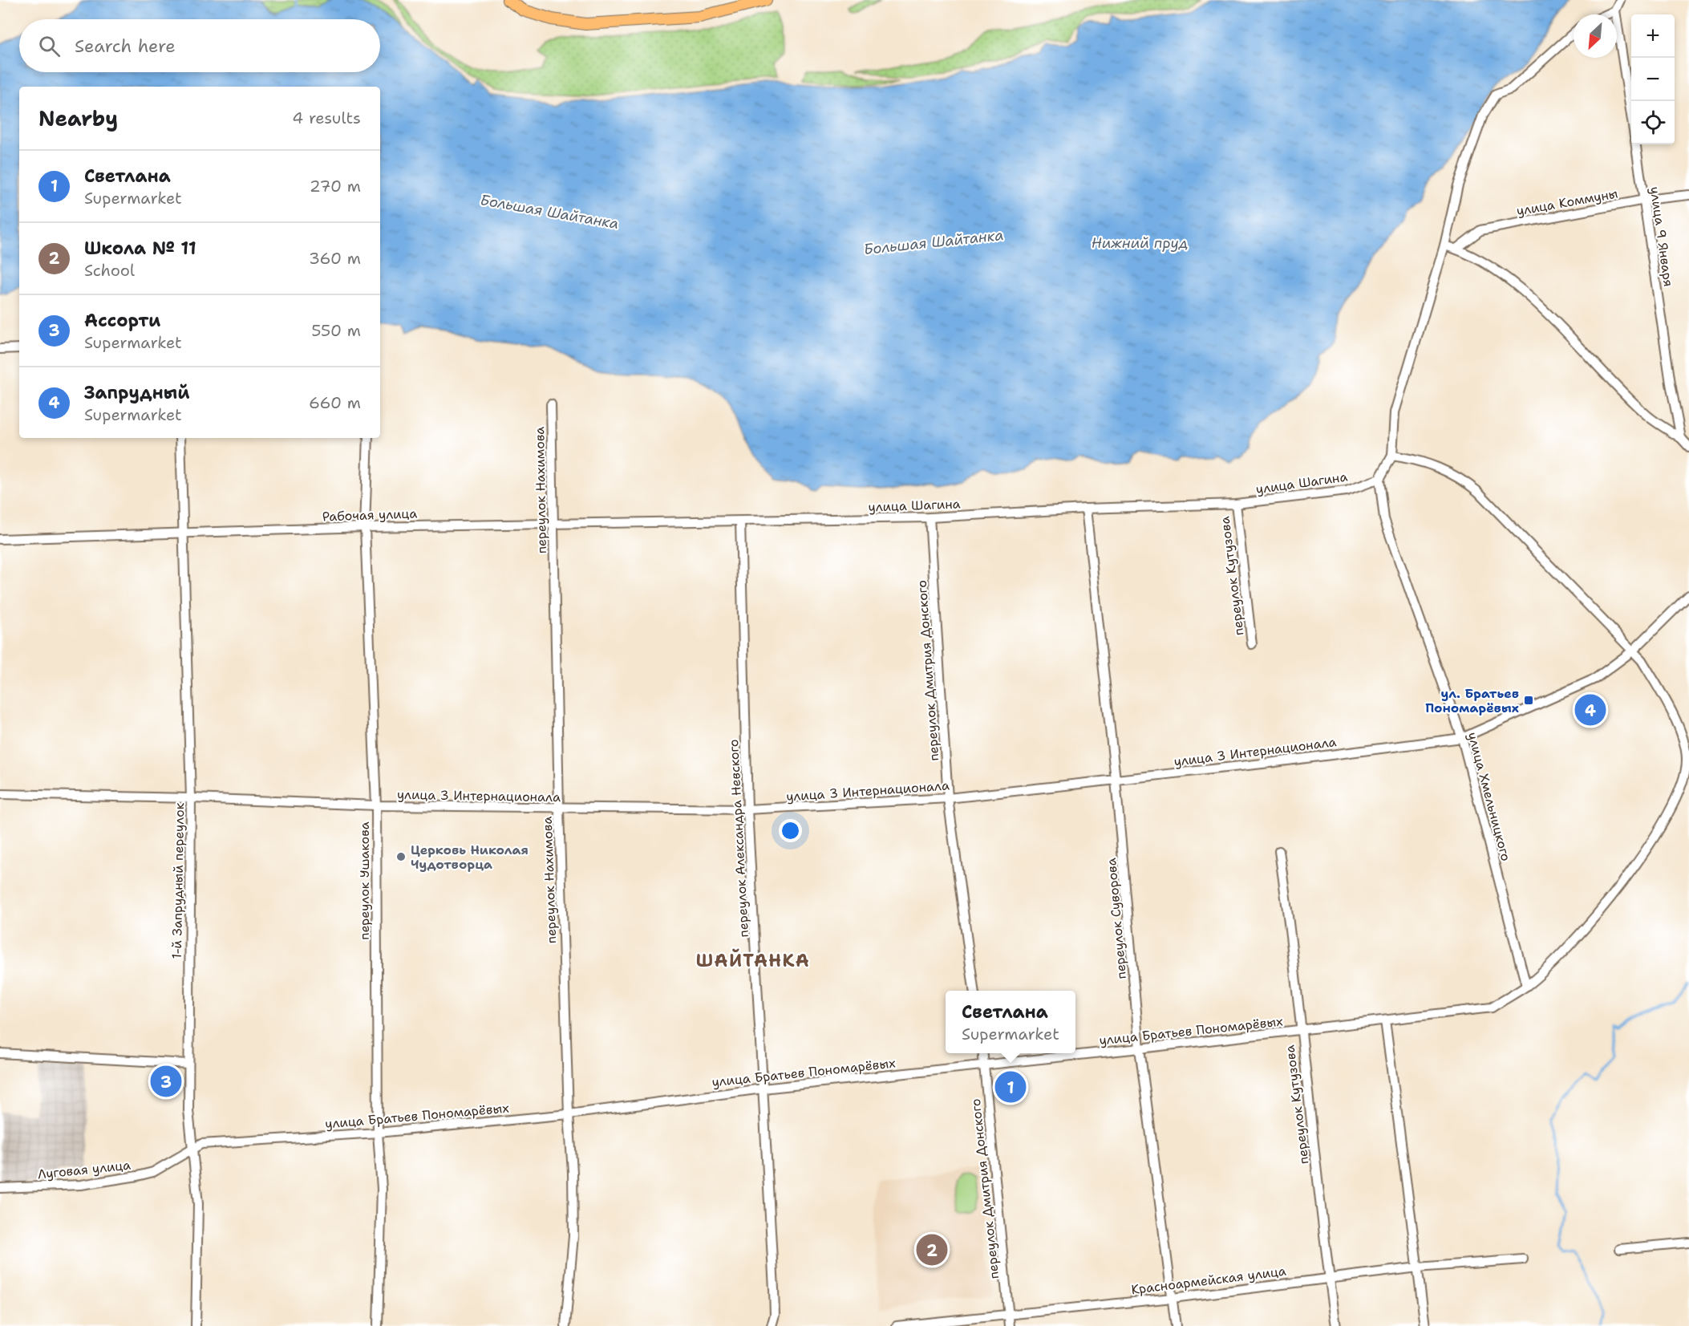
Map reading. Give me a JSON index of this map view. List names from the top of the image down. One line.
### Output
{"streets":{"street":["улица Коммуны","улица 9 Января","улица Шагина","переулок Нахимова","Рабочая улица","переулок Кутузова","переулок Дмитрия Донского","улица 3 Интернационала","улица Хмельницкого","переулок Александра Невского","1-й Запрудный переулок","переулок Ушакова","переулок Суворова","улица Братьев Пономарёвых","Луговая улица","Красноармейская улица"]},"crossings":[["улица Коммуны","улица 9 Января"],["улица Шагина","Рабочая улица"],["улица Шагина","переулок Кутузова"],["улица Шагина","переулок Дмитрия Донского"],["улица Шагина","улица Хмельницкого"],["улица Шагина","переулок Александра Невского"],["улица Шагина","переулок Суворова"],["переулок Нахимова","Рабочая улица"],["переулок Нахимова","улица 3 Интернационала"],["переулок Нахимова","улица Братьев Пономарёвых"],["Рабочая улица","переулок Александра Невского"],["Рабочая улица","1-й Запрудный переулок"],["Рабочая улица","переулок Ушакова"],["переулок Кутузова","улица Братьев Пономарёвых"],["переулок Кутузова","Красноармейская улица"],["переулок Дмитрия Донского","улица 3 Интернационала"],["переулок Дмитрия Донского","улица Братьев Пономарёвых"],["переулок Дмитрия Донского","Красноармейская улица"],["улица 3 Интернационала","улица Хмельницкого"],["улица 3 Интернационала","переулок Александра Невского"],["улица 3 Интернационала","1-й Запрудный переулок"],["улица 3 Интернационала","переулок Ушакова"],["улица 3 Интернационала","переулок Суворова"],["улица 3 Интернационала","улица Братьев Пономарёвых"],["улица Хмельницкого","улица Братьев Пономарёвых"],["переулок Александра Невского","улица Братьев Пономарёвых"],["1-й Запрудный переулок","улица Братьев Пономарёвых"],["1-й Запрудный переулок","Луговая улица"],["переулок Ушакова","улица Братьев Пономарёвых"],["переулок Суворова","улица Братьев Пономарёвых"],["переулок Суворова","Красноармейская улица"],["улица Братьев Пономарёвых","Луговая улица"]],"districts":["ШАЙТАНКА"],"water":["Большая Шайтанка","Нижний пруд"],"places":{"transit":["ул. Братьев Пономарёвых"],"other":["Церковь Николая Чудотворца"]},"north":"bottom left","page":{"map_buttons":["+","−"],"search":"Search here","heading":["Nearby","4 results"],"list":[{"mark":"1","name":"Светлана","note":"Supermarket","value":"270 m"},{"mark":"2","name":"Школа № 11","note":"School","value":"360 m"},{"mark":"3","name":"Ассорти","note":"Supermarket","value":"550 m"},{"mark":"4","name":"Запрудный","note":"Supermarket","value":"660 m"}],"pins":["4","3","1","2"],"popup":["Светлана","Supermarket"]}}
